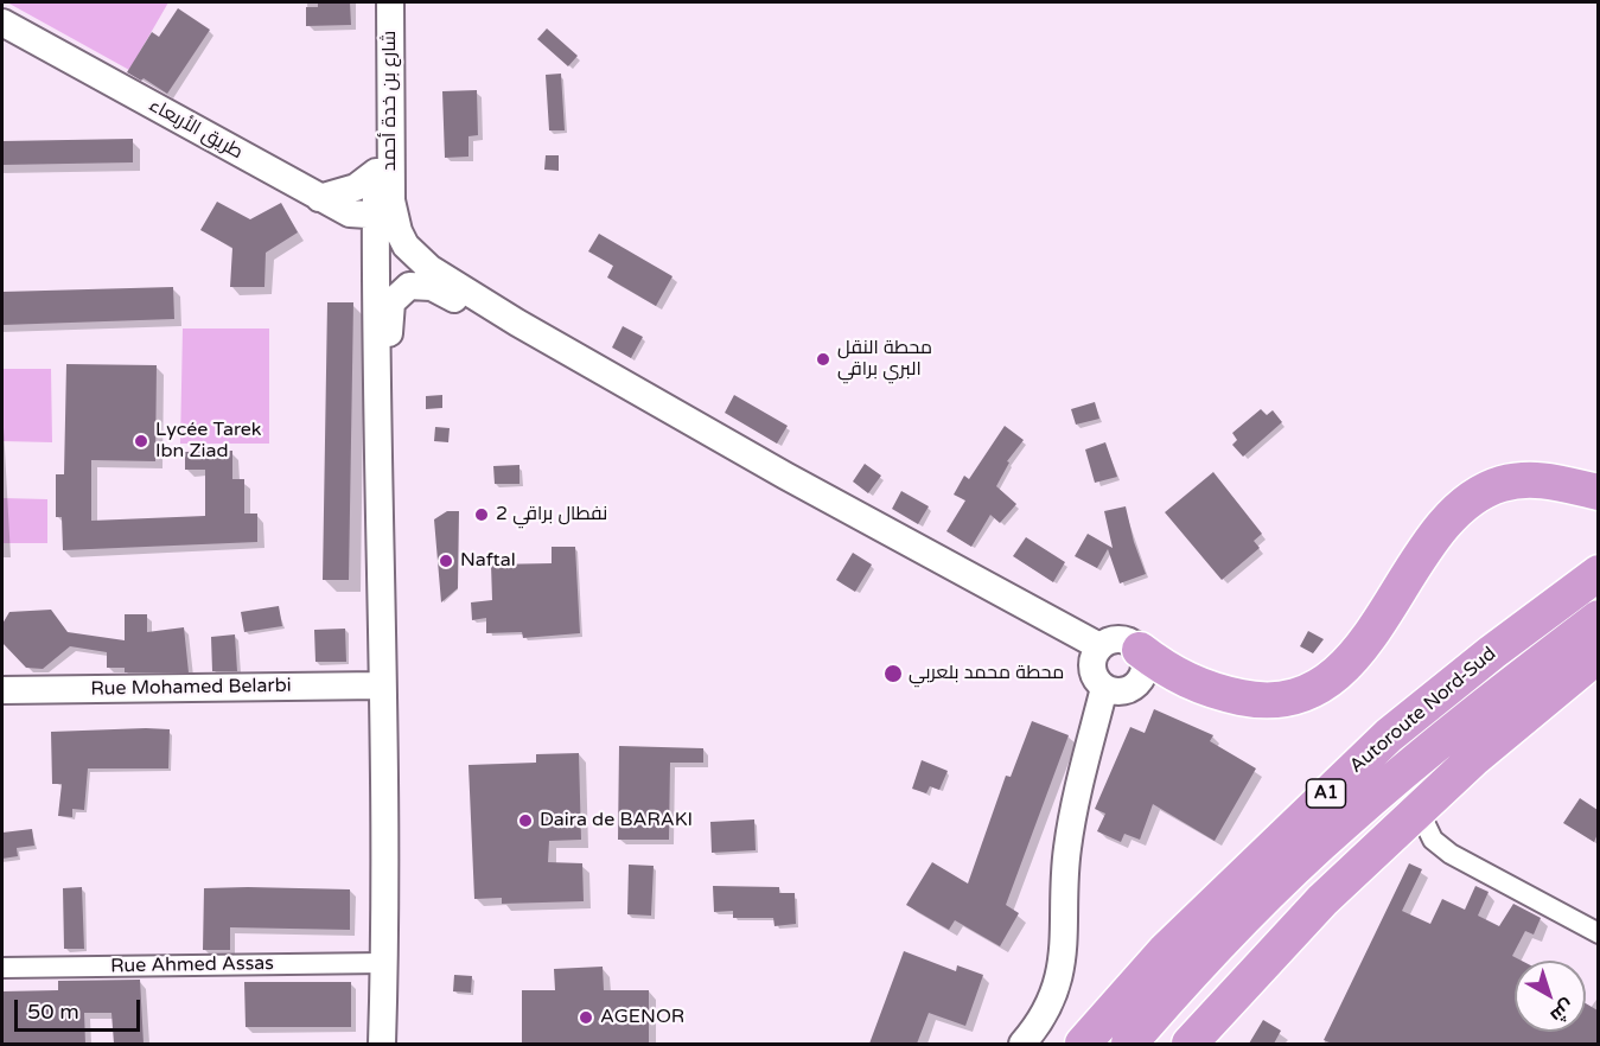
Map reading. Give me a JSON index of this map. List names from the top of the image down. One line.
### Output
{"streets":{"highway":["Autoroute Nord-Sud","A1"],"main road":["شارع بن خدة أحمد","طريق الأربعاء","Rue Mohamed Belarbi"],"street":["Rue Ahmed Assas"]},"crossings":[["شارع بن خدة أحمد","طريق الأربعاء"]],"places":["محطة النقل البري براقي","Lycée Tarek Ibn Ziad","نفطال براقي 2","Naftal","محطة محمد بلعربي","Daira de BARAKI","AGENOR"],"scale_bar":"50 m","north":"bottom right"}
